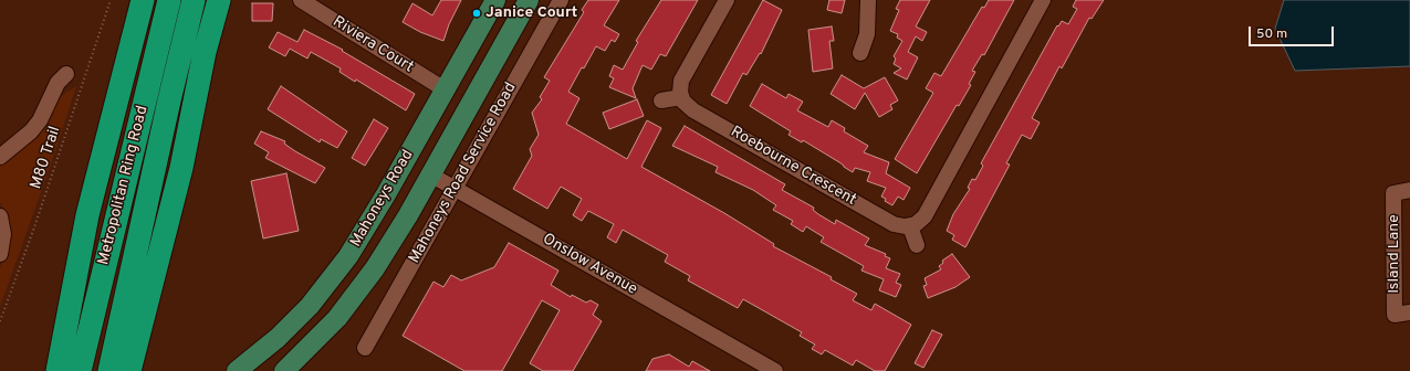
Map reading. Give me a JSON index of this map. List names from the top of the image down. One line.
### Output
{"streets":{"highway":["Metropolitan Ring Road"],"main road":["Mahoneys Road","Onslow Avenue"],"street":["Riviera Court","Roebourne Crescent","Mahoneys Road Service Road","Island Lane"],"path":["M80 Trail"]},"crossings":[["Riviera Court","Mahoneys Road"],["Mahoneys Road Service Road","Onslow Avenue"],["Mahoneys Road","Onslow Avenue"]],"places":["Janice Court"],"scale_bar":"50 m"}
